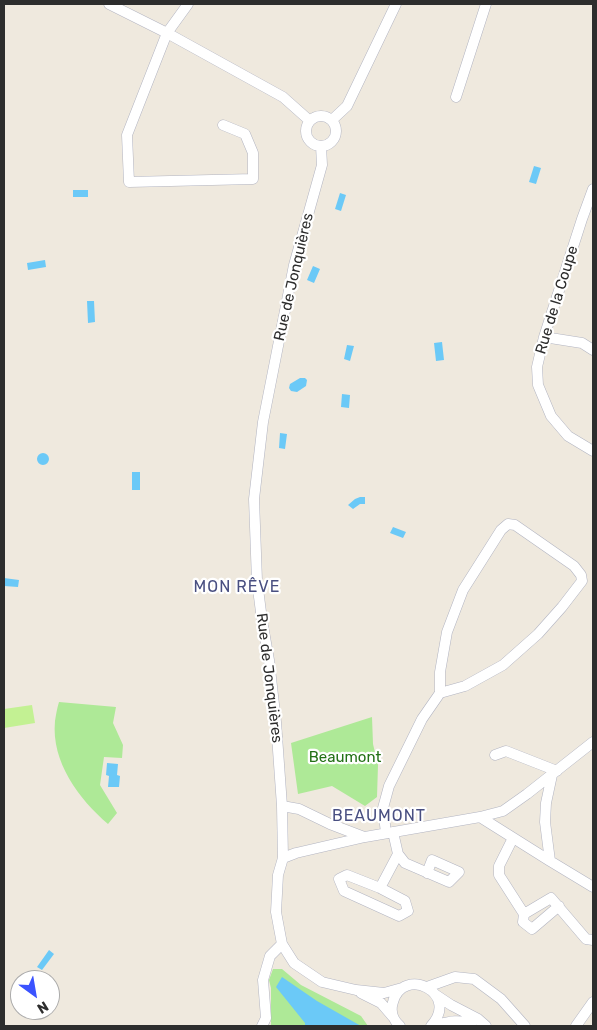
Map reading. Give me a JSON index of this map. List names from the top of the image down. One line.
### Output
{"streets":{"street":["Rue de Jonquières","Rue de la Coupe"]},"districts":["MON RÊVE","BEAUMONT"],"parks":["Beaumont"],"north":"bottom right"}
